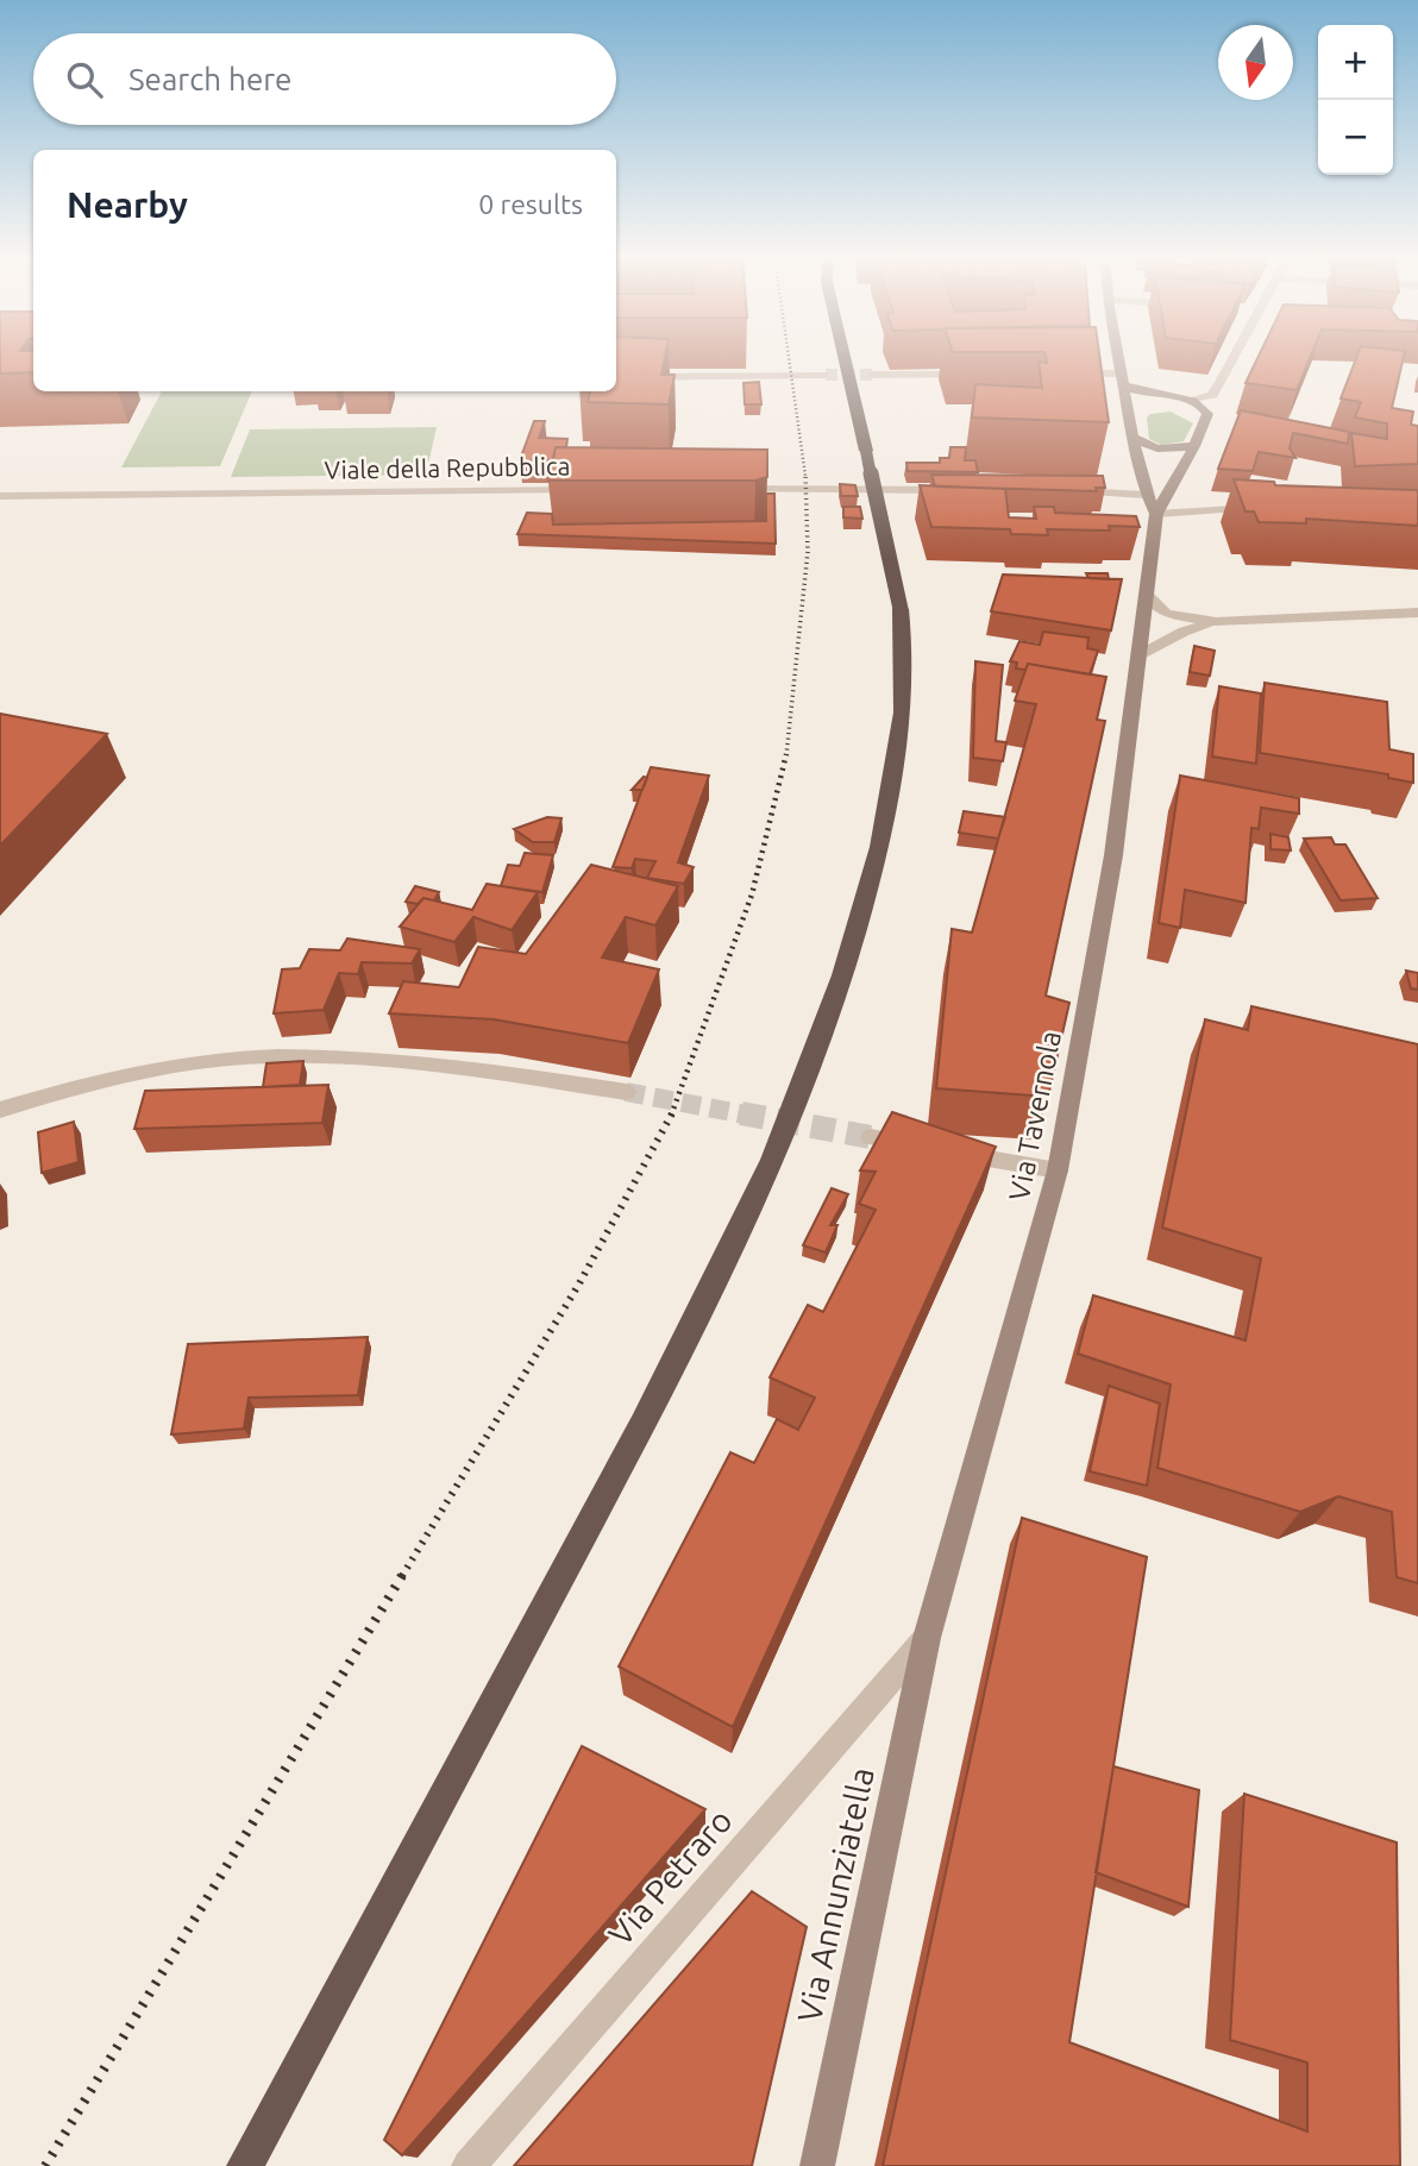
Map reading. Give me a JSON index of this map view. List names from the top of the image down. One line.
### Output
{"streets":{"main road":["Via Tavernola","Via Annunziatella"],"street":["Viale della Repubblica","Via Petraro"]},"crossings":[["Via Tavernola","Via Petraro"],["Via Tavernola","Via Annunziatella"],["Via Petraro","Via Annunziatella"]],"north":"bottom","page":{"map_buttons":["+","−"],"search":"Search here","heading":["Nearby","0 results"]}}
